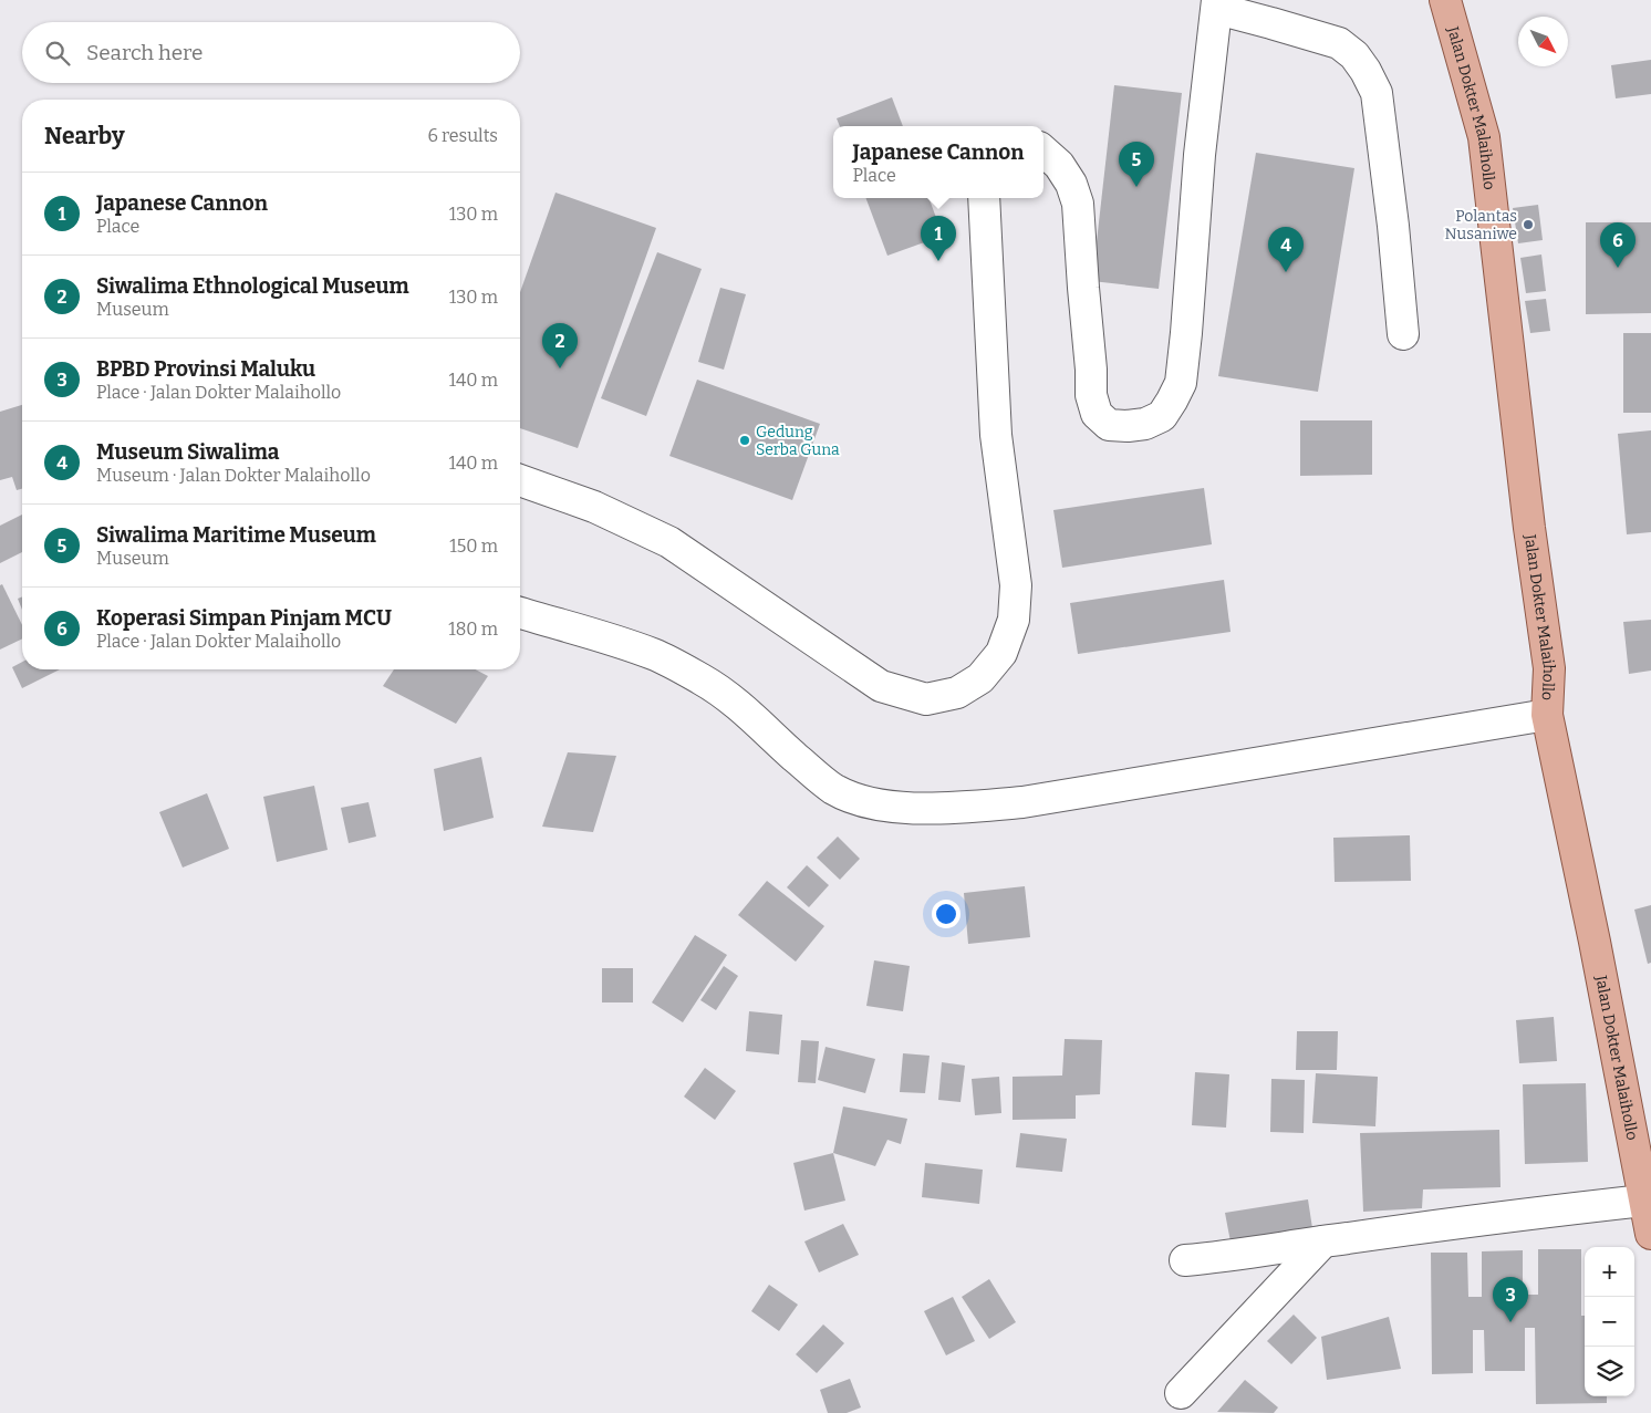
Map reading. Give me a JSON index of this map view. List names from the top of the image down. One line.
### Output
{"streets":{"main road":["Jalan Dokter Malaihollo"]},"places":["Polantas Nusaniwe","Gedung Serba Guna"],"north":"bottom right","page":{"search":"Search here","heading":["Nearby","6 results"],"popup":["Japanese Cannon","Place"],"pins":["5","1","6","4","2","3"],"list":[{"mark":"1","name":"Japanese Cannon","note":"Place","value":"130 m"},{"mark":"2","name":"Siwalima Ethnological Museum","note":"Museum","value":"130 m"},{"mark":"3","name":"BPBD Provinsi Maluku","note":"Place · Jalan Dokter Malaihollo","value":"140 m"},{"mark":"4","name":"Museum Siwalima","note":"Museum · Jalan Dokter Malaihollo","value":"140 m"},{"mark":"5","name":"Siwalima Maritime Museum","note":"Museum","value":"150 m"},{"mark":"6","name":"Koperasi Simpan Pinjam MCU","note":"Place · Jalan Dokter Malaihollo","value":"180 m"}],"map_buttons":["+","−"]}}
